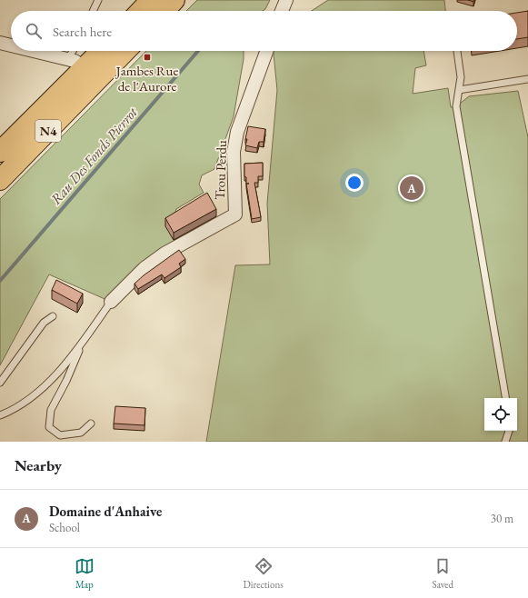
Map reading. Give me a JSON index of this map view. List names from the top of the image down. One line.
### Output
{"streets":{"main road":["N4"],"street":["Trou Perdu"]},"water":["Rau Des Fonds Pierrot"],"places":{"transit":["Jambes Rue de l'Aurore"]},"page":{"search":"Search here","pins":"A","heading":"Nearby","list":[{"mark":"A","name":"Domaine d'Anhaive","note":"School","value":"30 m"}],"nav":["Map","Directions","Saved"]}}
